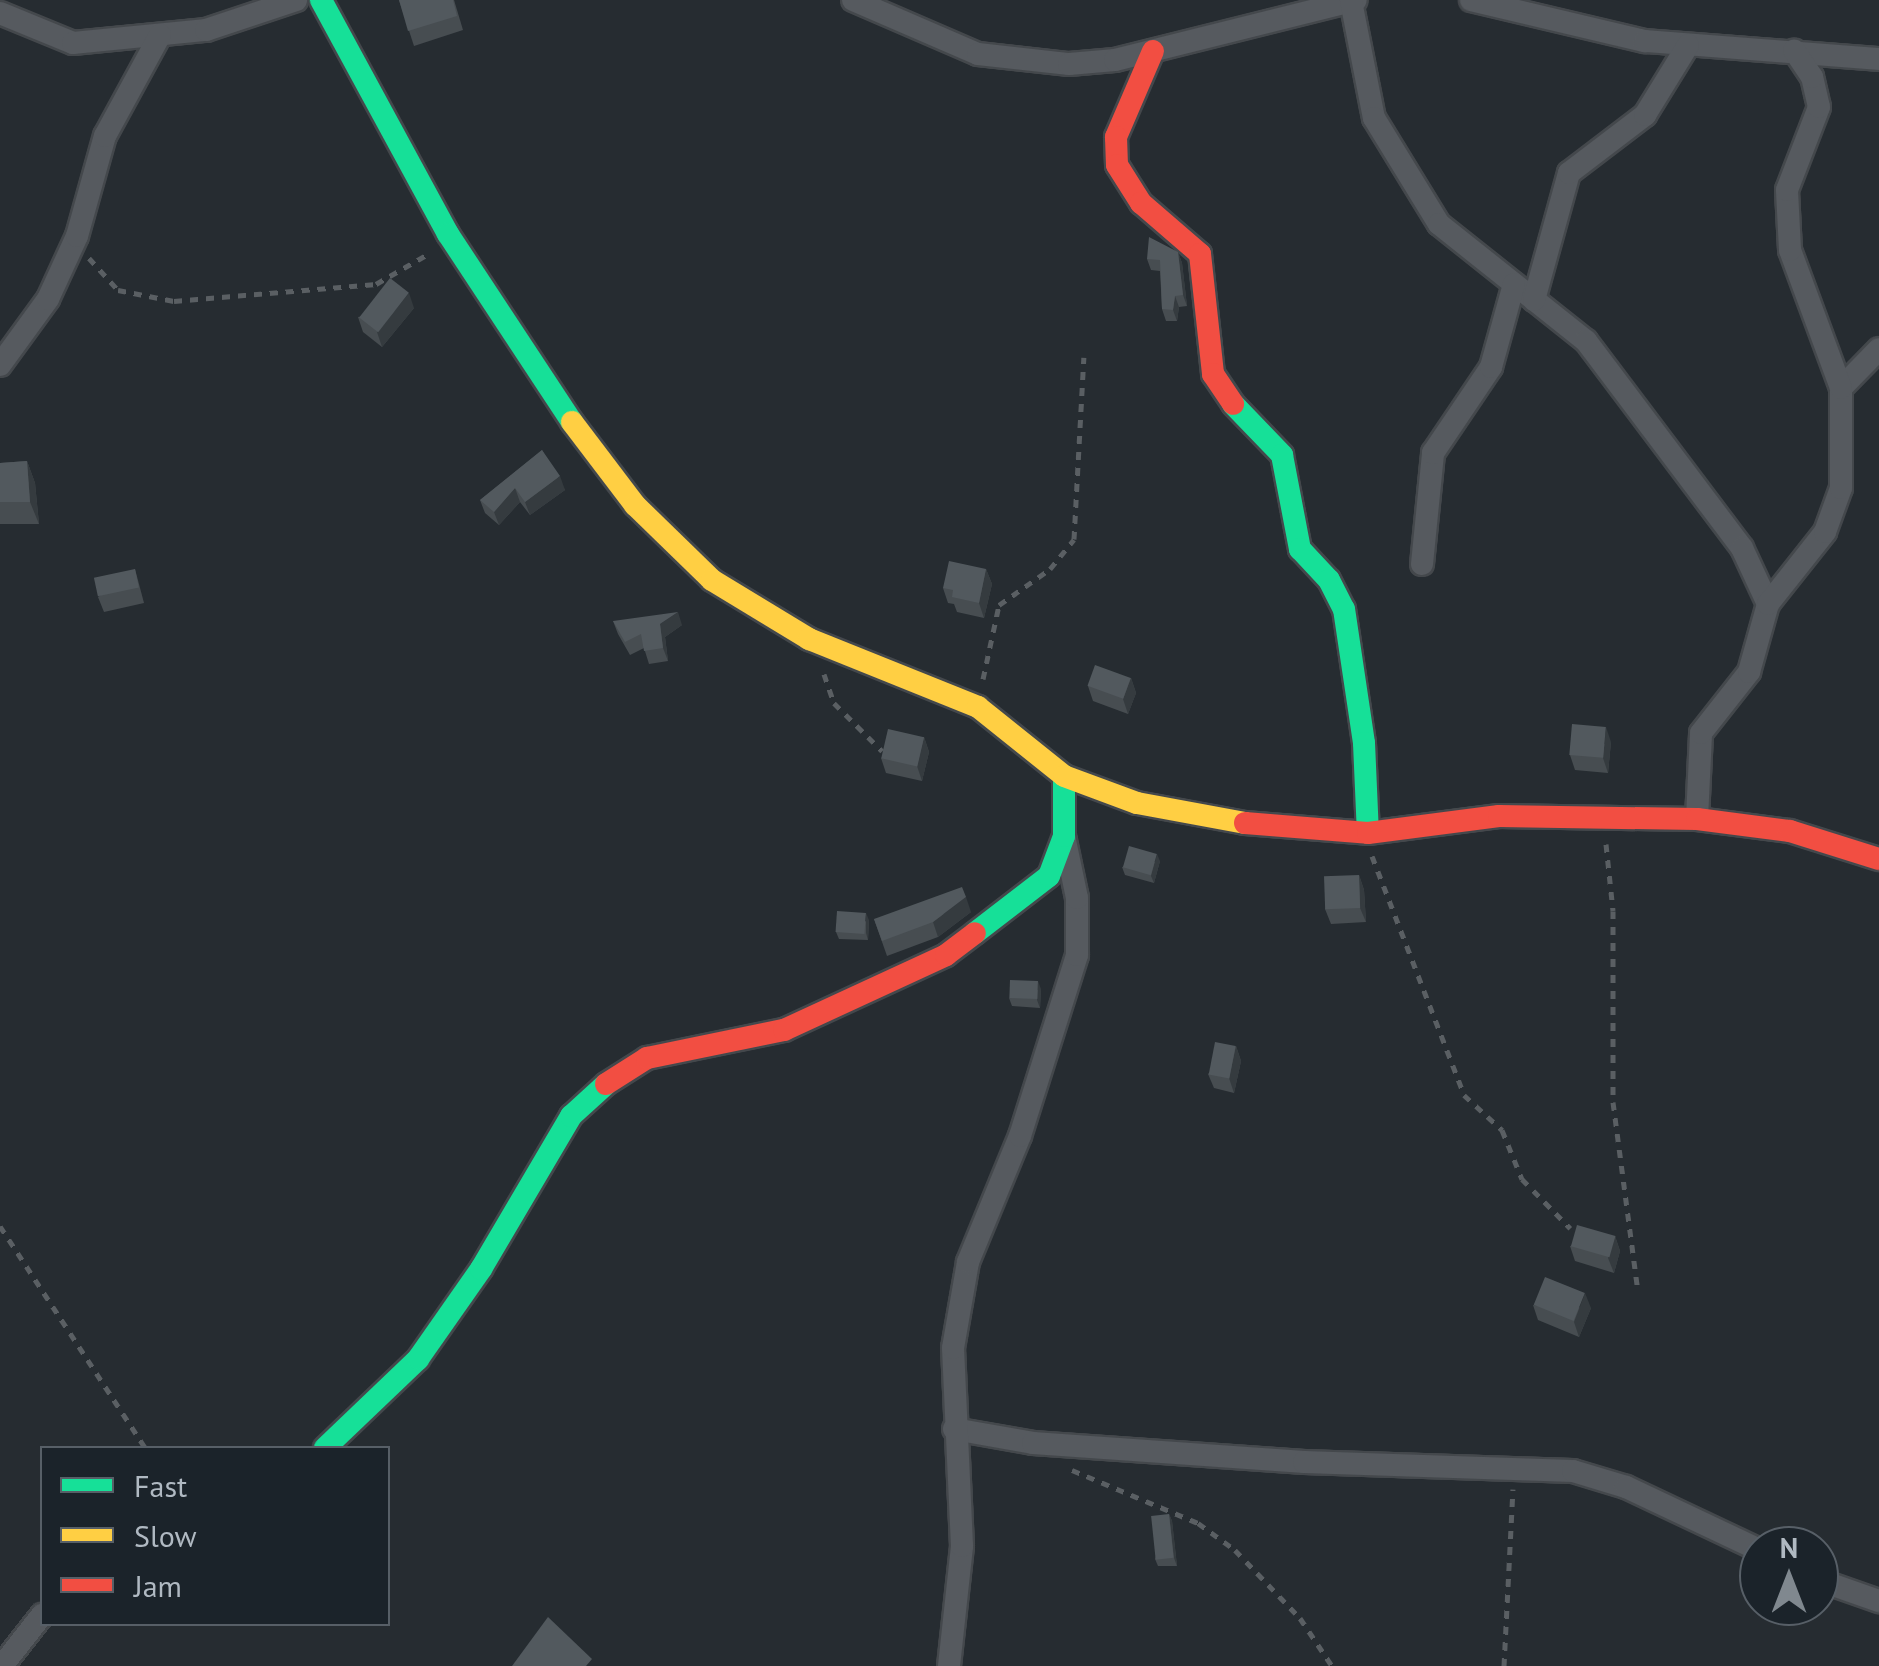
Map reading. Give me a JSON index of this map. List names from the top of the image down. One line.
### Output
{"legend":["Fast","Slow","Jam"],"north":"top"}
